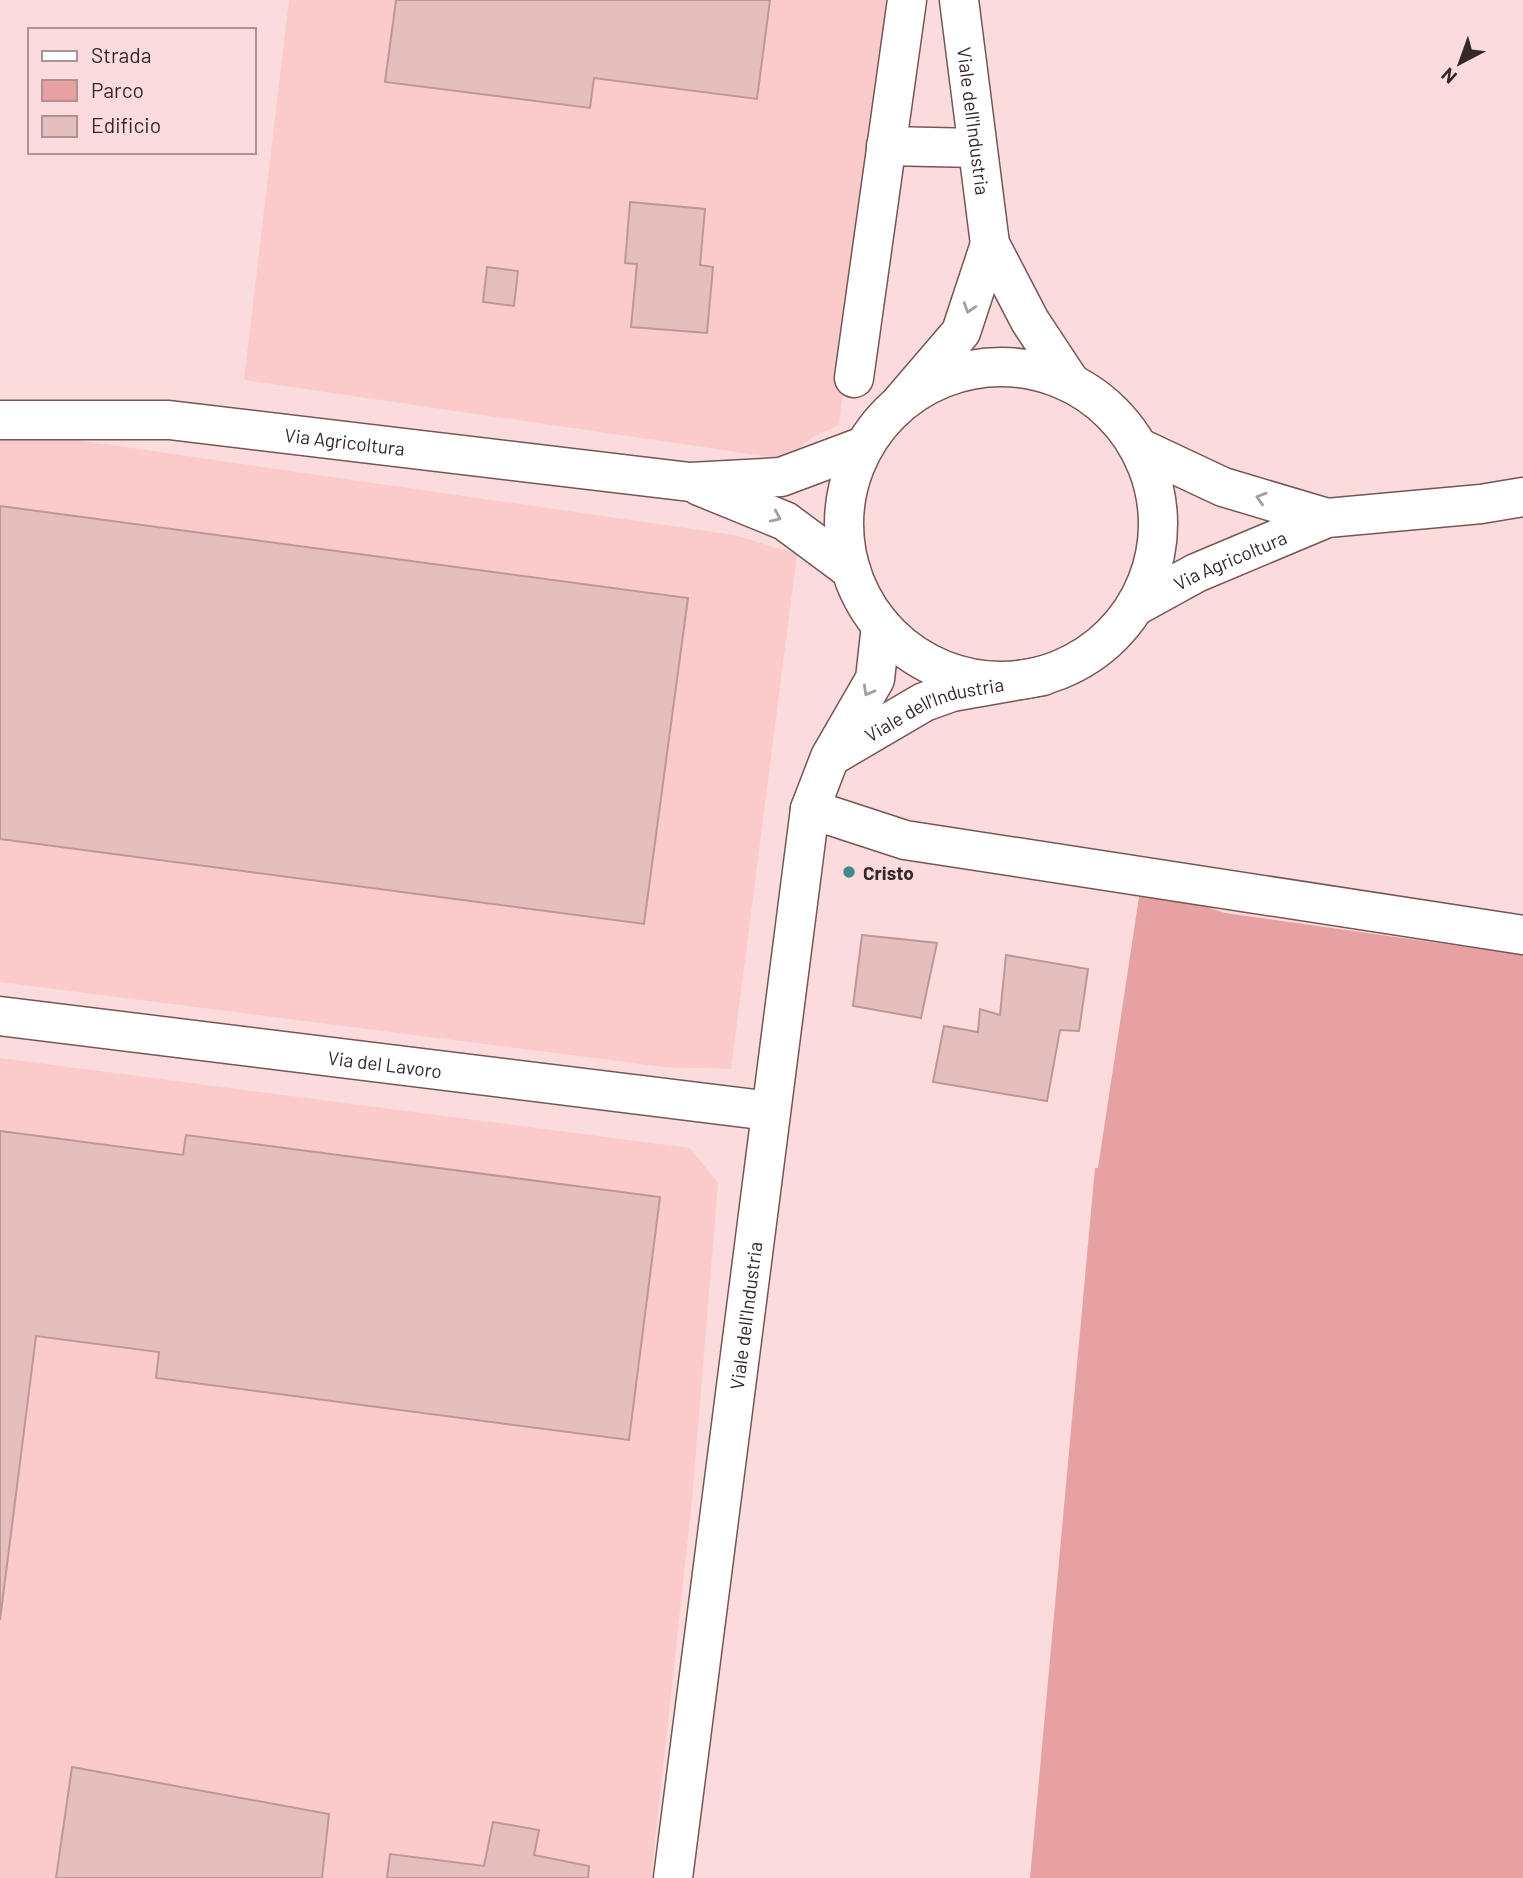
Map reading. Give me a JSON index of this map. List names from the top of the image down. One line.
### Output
{"streets":{"street":["Viale dell'Industria","Via Agricoltura","Via del Lavoro"]},"crossings":[["Viale dell'Industria","Via Agricoltura"],["Viale dell'Industria","Via del Lavoro"]],"places":["Cristo"],"legend":["Strada","Parco","Edificio"],"north":"bottom left"}
